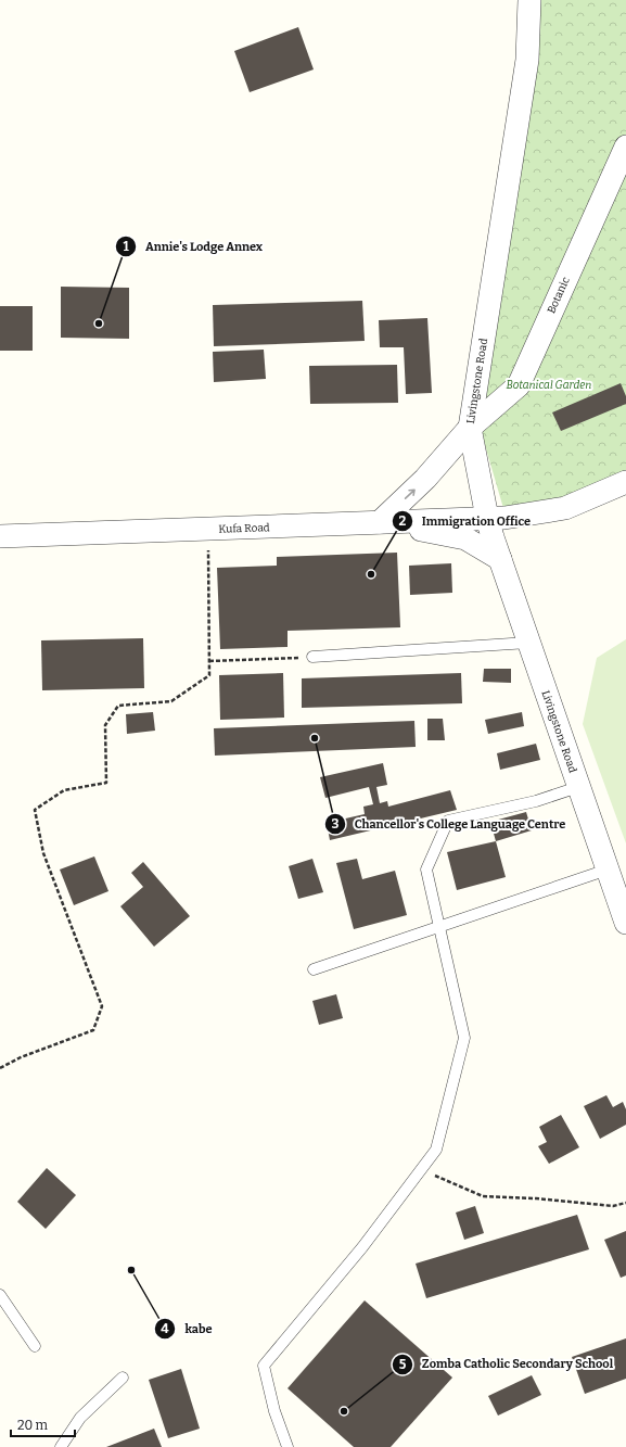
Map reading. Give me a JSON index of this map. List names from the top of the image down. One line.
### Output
{"streets":{"street":["Botanic","Livingstone Road","Kufa Road"]},"crossings":[["Botanic","Livingstone Road"],["Botanic","Kufa Road"],["Livingstone Road","Kufa Road"]],"parks":["Botanical Garden"],"places":["Annie's Lodge Annex","Immigration Office","Chancellor's College Language Centre","kabe","Zomba Catholic Secondary School"],"scale_bar":"20 m"}
